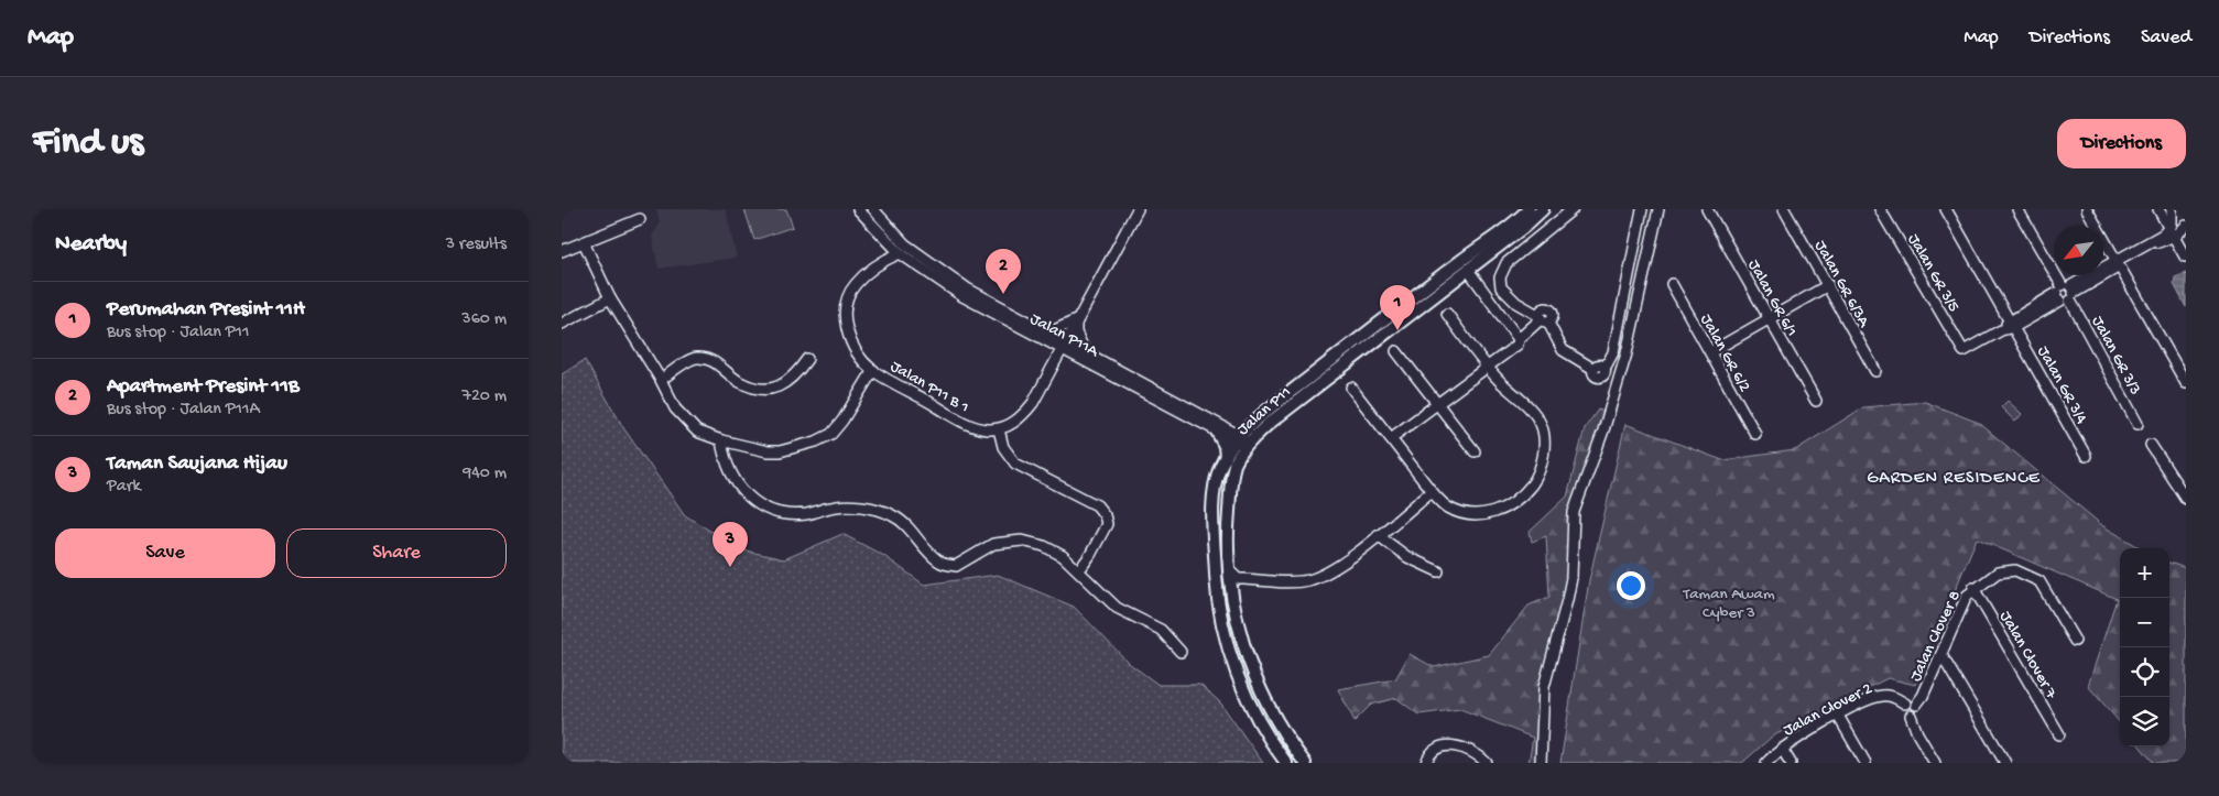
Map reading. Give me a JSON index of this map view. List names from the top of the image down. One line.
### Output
{"streets":{"main road":["Jalan P11"],"street":["Jalan GR 3/5","Jalan GR 6/3A","Jalan GR 6/1","Jalan P11A","Jalan GR 6/2","Jalan GR 3/3","Jalan GR 3/4","Jalan P11 B 1","Jalan Clover 8","Jalan Clover 7","Jalan Clover 2"]},"crossings":[["Jalan GR 3/5","Jalan GR 3/4"],["Jalan P11A","Jalan P11 B 1"],["Jalan P11A","Jalan P11"],["Jalan Clover 8","Jalan Clover 7"],["Jalan Clover 8","Jalan Clover 2"]],"districts":["GARDEN RESIDENCE"],"parks":["Taman Awam Cyber 3"],"north":"bottom left","page":{"header":"Map","nav":["Map","Directions","Saved"],"buttons":["Directions",["Save","Share"]],"title":"Find us","heading":["Nearby","3 results"],"pins":["2","1","3"],"list":[{"mark":"1","name":"Perumahan Presint 11H","note":"Bus stop · Jalan P11","value":"360 m"},{"mark":"2","name":"Apartment Presint 11B","note":"Bus stop · Jalan P11A","value":"720 m"},{"mark":"3","name":"Taman Saujana Hijau","note":"Park","value":"940 m"}],"map_buttons":["+","−"]}}
